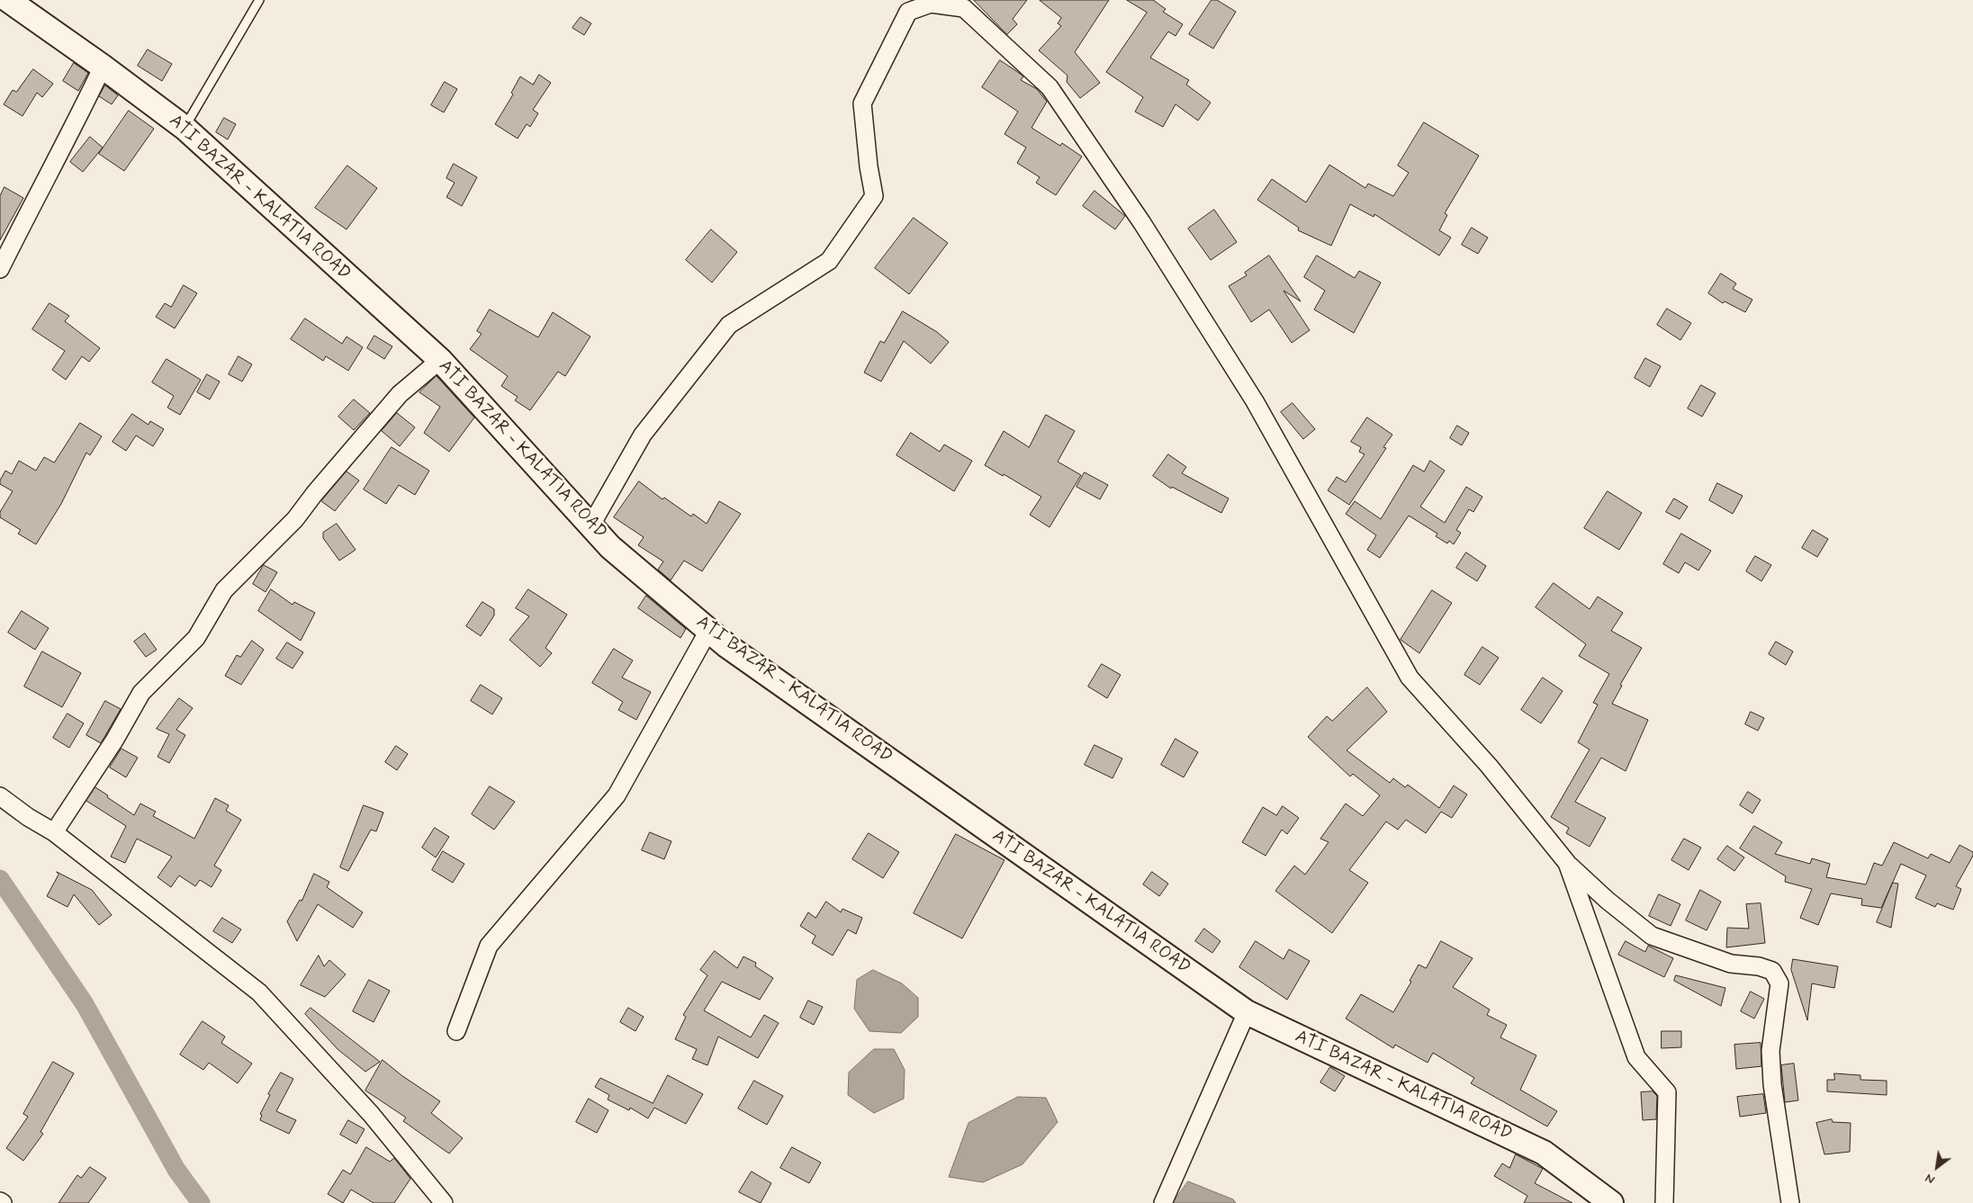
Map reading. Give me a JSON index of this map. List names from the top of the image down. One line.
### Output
{"streets":{"main road":["ATI BAZAR - KALATIA ROAD"]},"north":"bottom left"}
